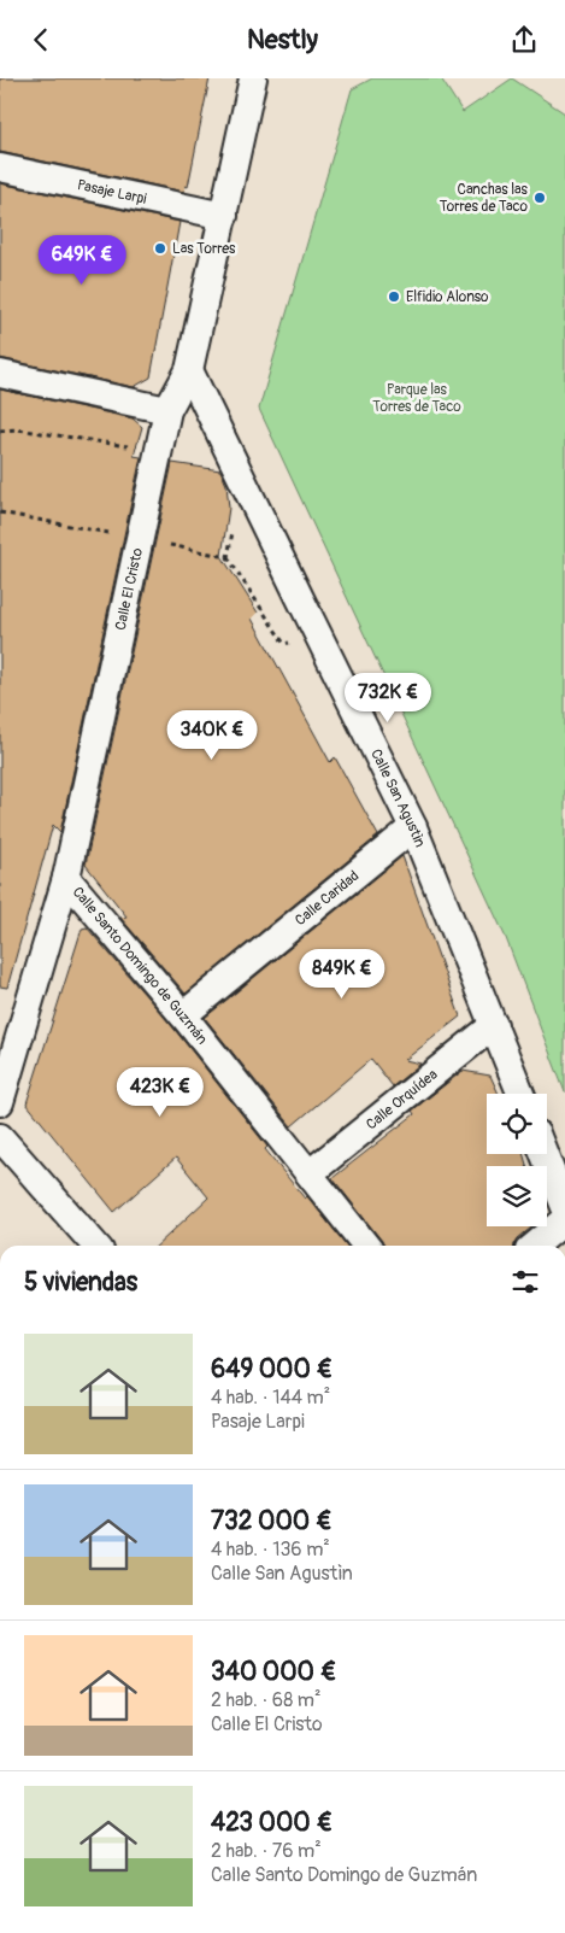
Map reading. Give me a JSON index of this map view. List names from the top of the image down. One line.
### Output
{"streets":{"street":["Pasaje Larpi","Calle El Cristo","Calle San Agustìn","Calle Caridad","Calle Santo Domingo de Guzmán","Calle Orquídea"]},"crossings":[["Pasaje Larpi","Calle El Cristo"],["Calle El Cristo","Calle San Agustìn"],["Calle El Cristo","Calle Santo Domingo de Guzmán"],["Calle San Agustìn","Calle Caridad"],["Calle San Agustìn","Calle Orquídea"],["Calle Caridad","Calle Santo Domingo de Guzmán"],["Calle Santo Domingo de Guzmán","Calle Orquídea"]],"parks":["Parque las Torres de Taco"],"places":["Canchas las Torres de Taco","Las Torres","Elfidio Alonso"],"page":{"header":"Nestly","price":["649K €","732K €","340K €","849K €","423K €"],"heading":"5 viviendas","list":[{"name":"649 000 €","note":"4 hab. · 144 m² · Pasaje Larpi"},{"name":"732 000 €","note":"4 hab. · 136 m² · Calle San Agustìn"},{"name":"340 000 €","note":"2 hab. · 68 m² · Calle El Cristo"},{"name":"423 000 €","note":"2 hab. · 76 m² · Calle Santo Domingo de Guzmán"}]}}
